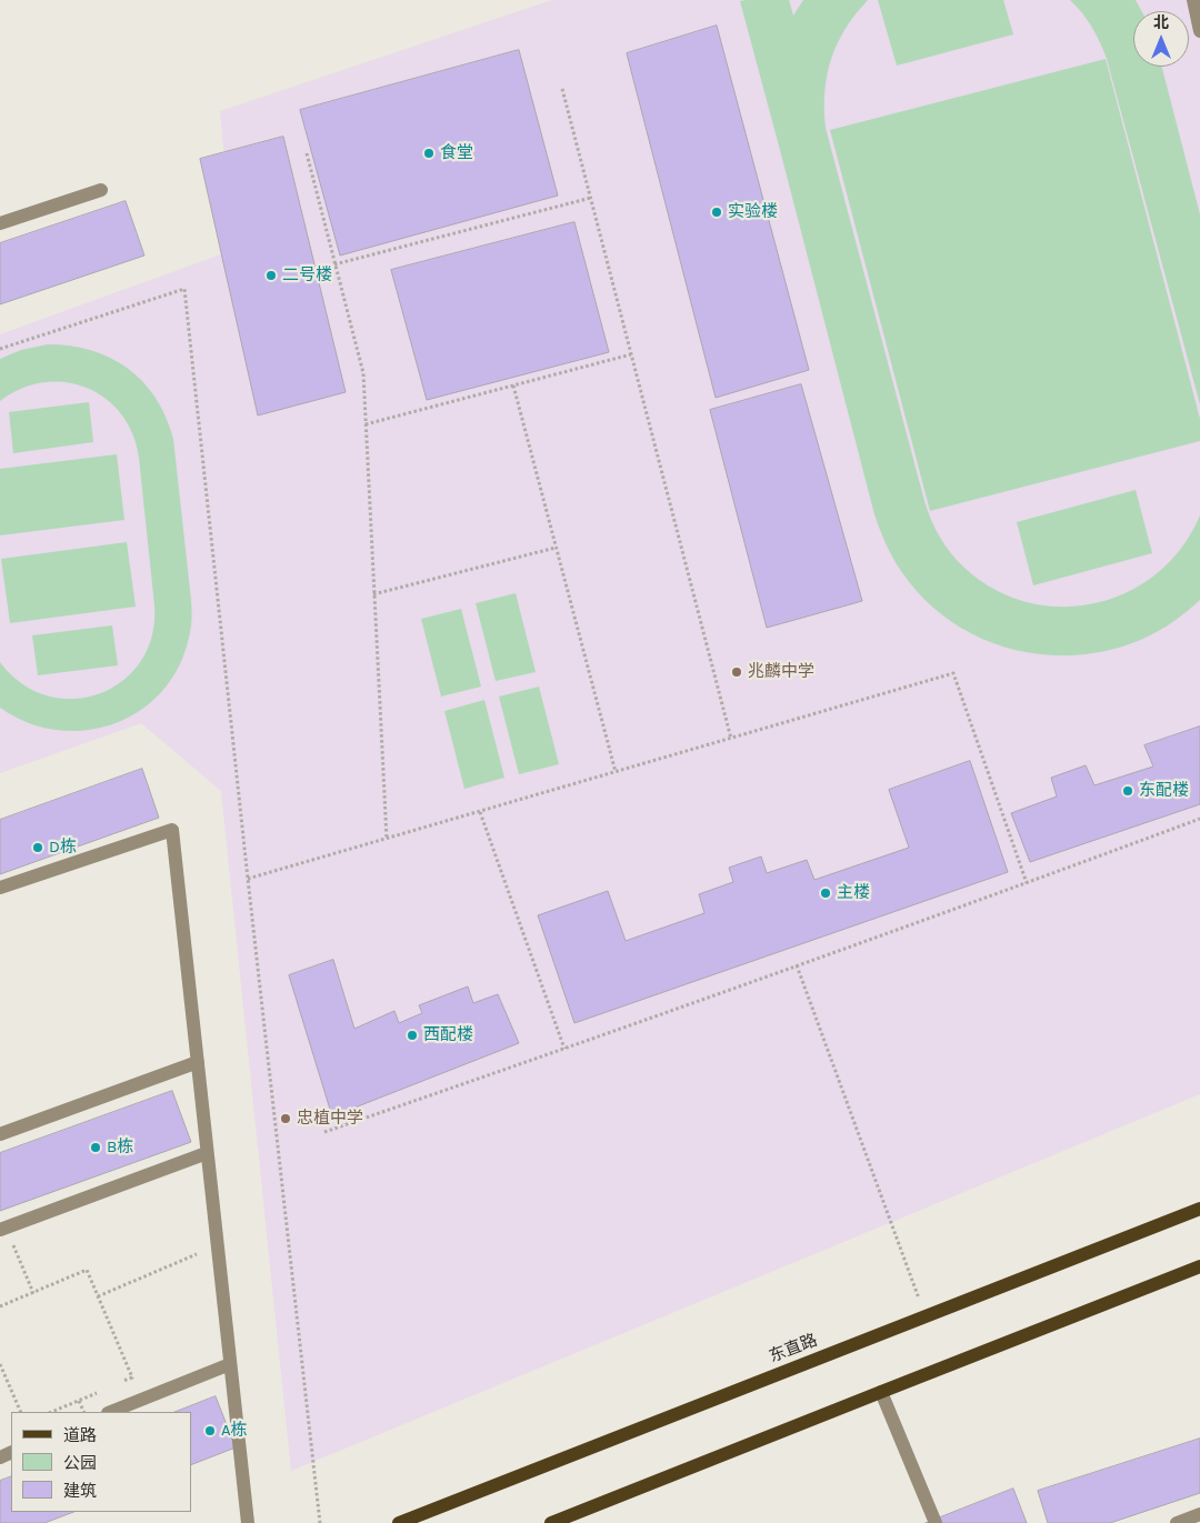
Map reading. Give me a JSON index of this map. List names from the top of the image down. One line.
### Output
{"streets":{"main road":["东直路"]},"places":["食堂","实验楼","二号楼","兆麟中学","东配楼","D栋","主楼","西配楼","忠植中学","B栋","A栋"],"legend":["道路","公园","建筑"],"north":"top"}
